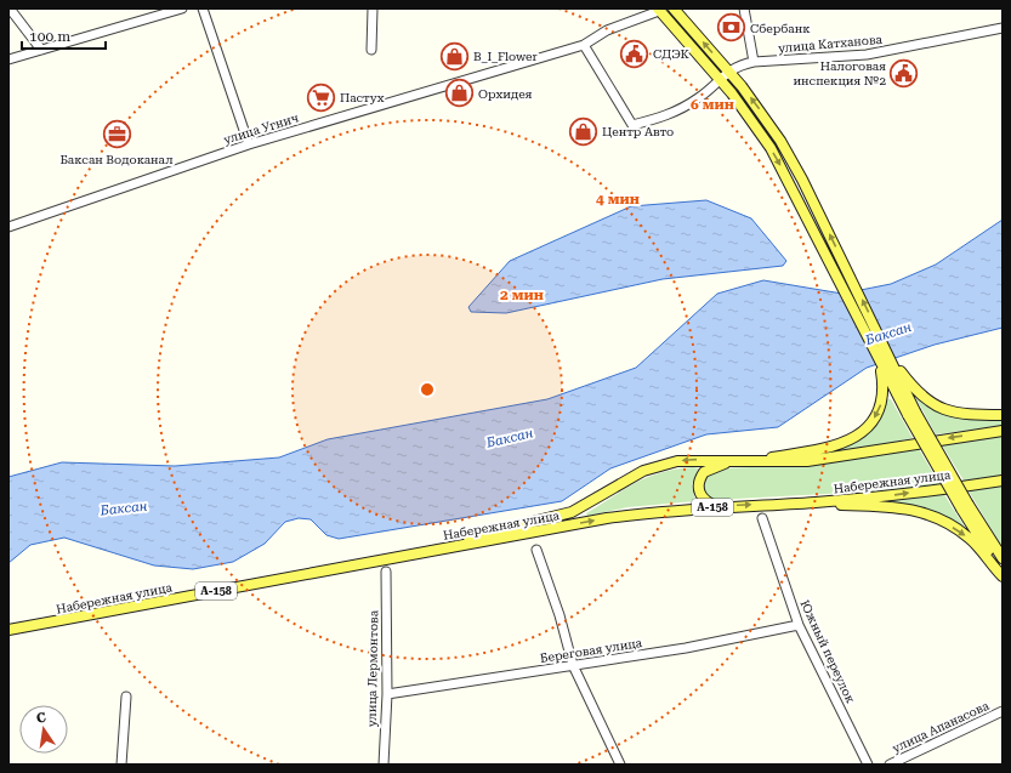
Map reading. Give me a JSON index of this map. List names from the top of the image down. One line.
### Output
{"streets":{"main road":["Набережная улица","А-158"],"street":["улица Катханова","улица Угнич","Береговая улица","Южный переулок","улица Лермонтова","улица Апанасова"]},"crossings":[["улица Катханова","улица Угнич"],["Набережная улица","А-158"],["Береговая улица","Южный переулок"],["Береговая улица","улица Лермонтова"]],"water":["Баксан"],"places":{"bank":["Сбербанк"],"public building":["СДЭК","Налоговая инспекция №2"],"shop":["B_I_Flower","Орхидея","Центр Авто"],"supermarket":["Пастух"],"office":["Баксан Водоканал"]},"scale_bar":"100 m","north":"top","rings":["6 мин","4 мин","2 мин"]}
